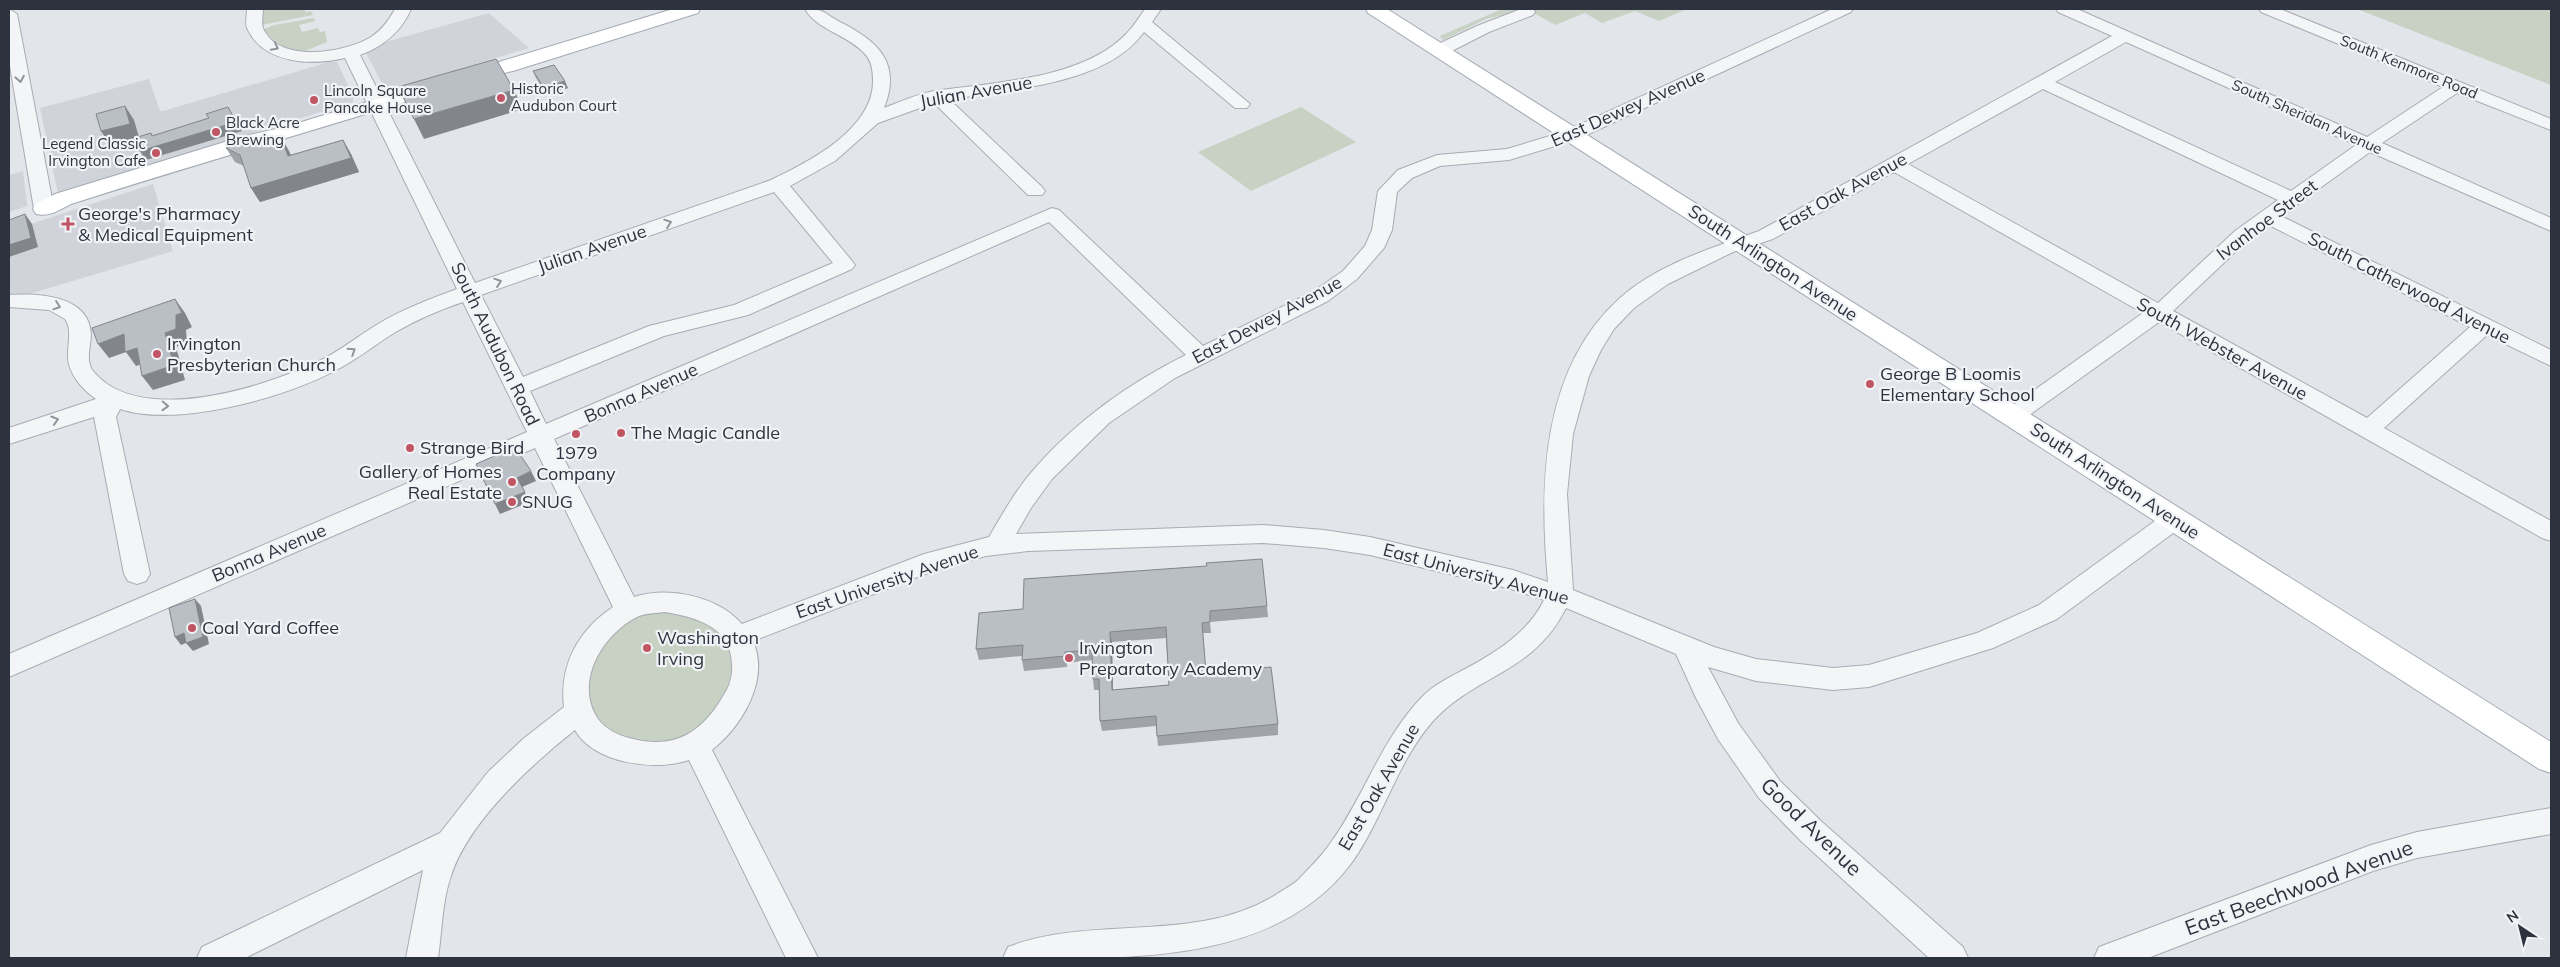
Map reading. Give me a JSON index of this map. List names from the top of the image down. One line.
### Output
{"streets":{"main road":["South Arlington Avenue"],"street":["South Kenmore Road","Julian Avenue","East Dewey Avenue","South Sheridan Avenue","East Oak Avenue","Ivanhoe Street","South Catherwood Avenue","South Audubon Road","South Webster Avenue","Bonna Avenue","East University Avenue","Good Avenue","East Beechwood Avenue"]},"crossings":[["South Kenmore Road","Ivanhoe Street"],["Julian Avenue","South Audubon Road"],["East Dewey Avenue","South Arlington Avenue"],["East Dewey Avenue","Bonna Avenue"],["East Dewey Avenue","East University Avenue"],["South Sheridan Avenue","East Oak Avenue"],["South Sheridan Avenue","Ivanhoe Street"],["East Oak Avenue","South Arlington Avenue"],["East Oak Avenue","South Webster Avenue"],["East Oak Avenue","East University Avenue"],["Ivanhoe Street","South Arlington Avenue"],["Ivanhoe Street","South Catherwood Avenue"],["Ivanhoe Street","South Webster Avenue"],["South Arlington Avenue","East University Avenue"],["South Audubon Road","Bonna Avenue"],["South Audubon Road","East University Avenue"],["East University Avenue","Good Avenue"]],"one_way":["Julian Avenue"],"places":{"other":["Historic Audubon Court","Lincoln Square Pancake House","Black Acre Brewing","Legend Classic Irvington Cafe","Irvington Presbyterian Church","George B Loomis Elementary School","The Magic Candle","1979 Company","Strange Bird","Gallery of Homes Real Estate","SNUG","Coal Yard Coffee","Washington Irving","Irvington Preparatory Academy"],"health":["George's Pharmacy & Medical Equipment"]},"north":"top left"}
